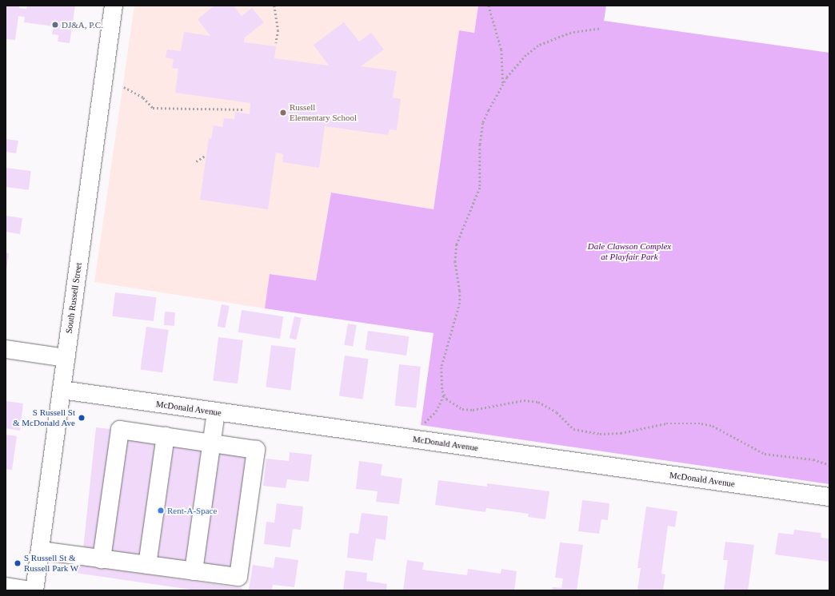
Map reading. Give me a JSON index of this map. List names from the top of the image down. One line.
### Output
{"streets":{"street":["South Russell Street","McDonald Avenue"]},"crossings":[["South Russell Street","McDonald Avenue"]],"parks":["Dale Clawson Complex at Playfair Park"],"places":["DJ&A, P.C.","Russell Elementary School","S Russell St & McDonald Ave","Rent-A-Space","S Russell St & Russell Park W"]}
